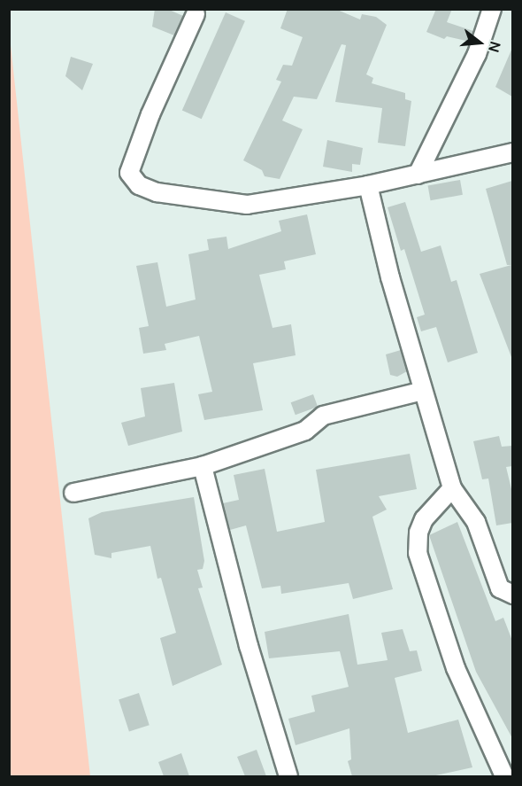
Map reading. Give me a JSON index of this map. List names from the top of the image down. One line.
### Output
{"north":"right"}
